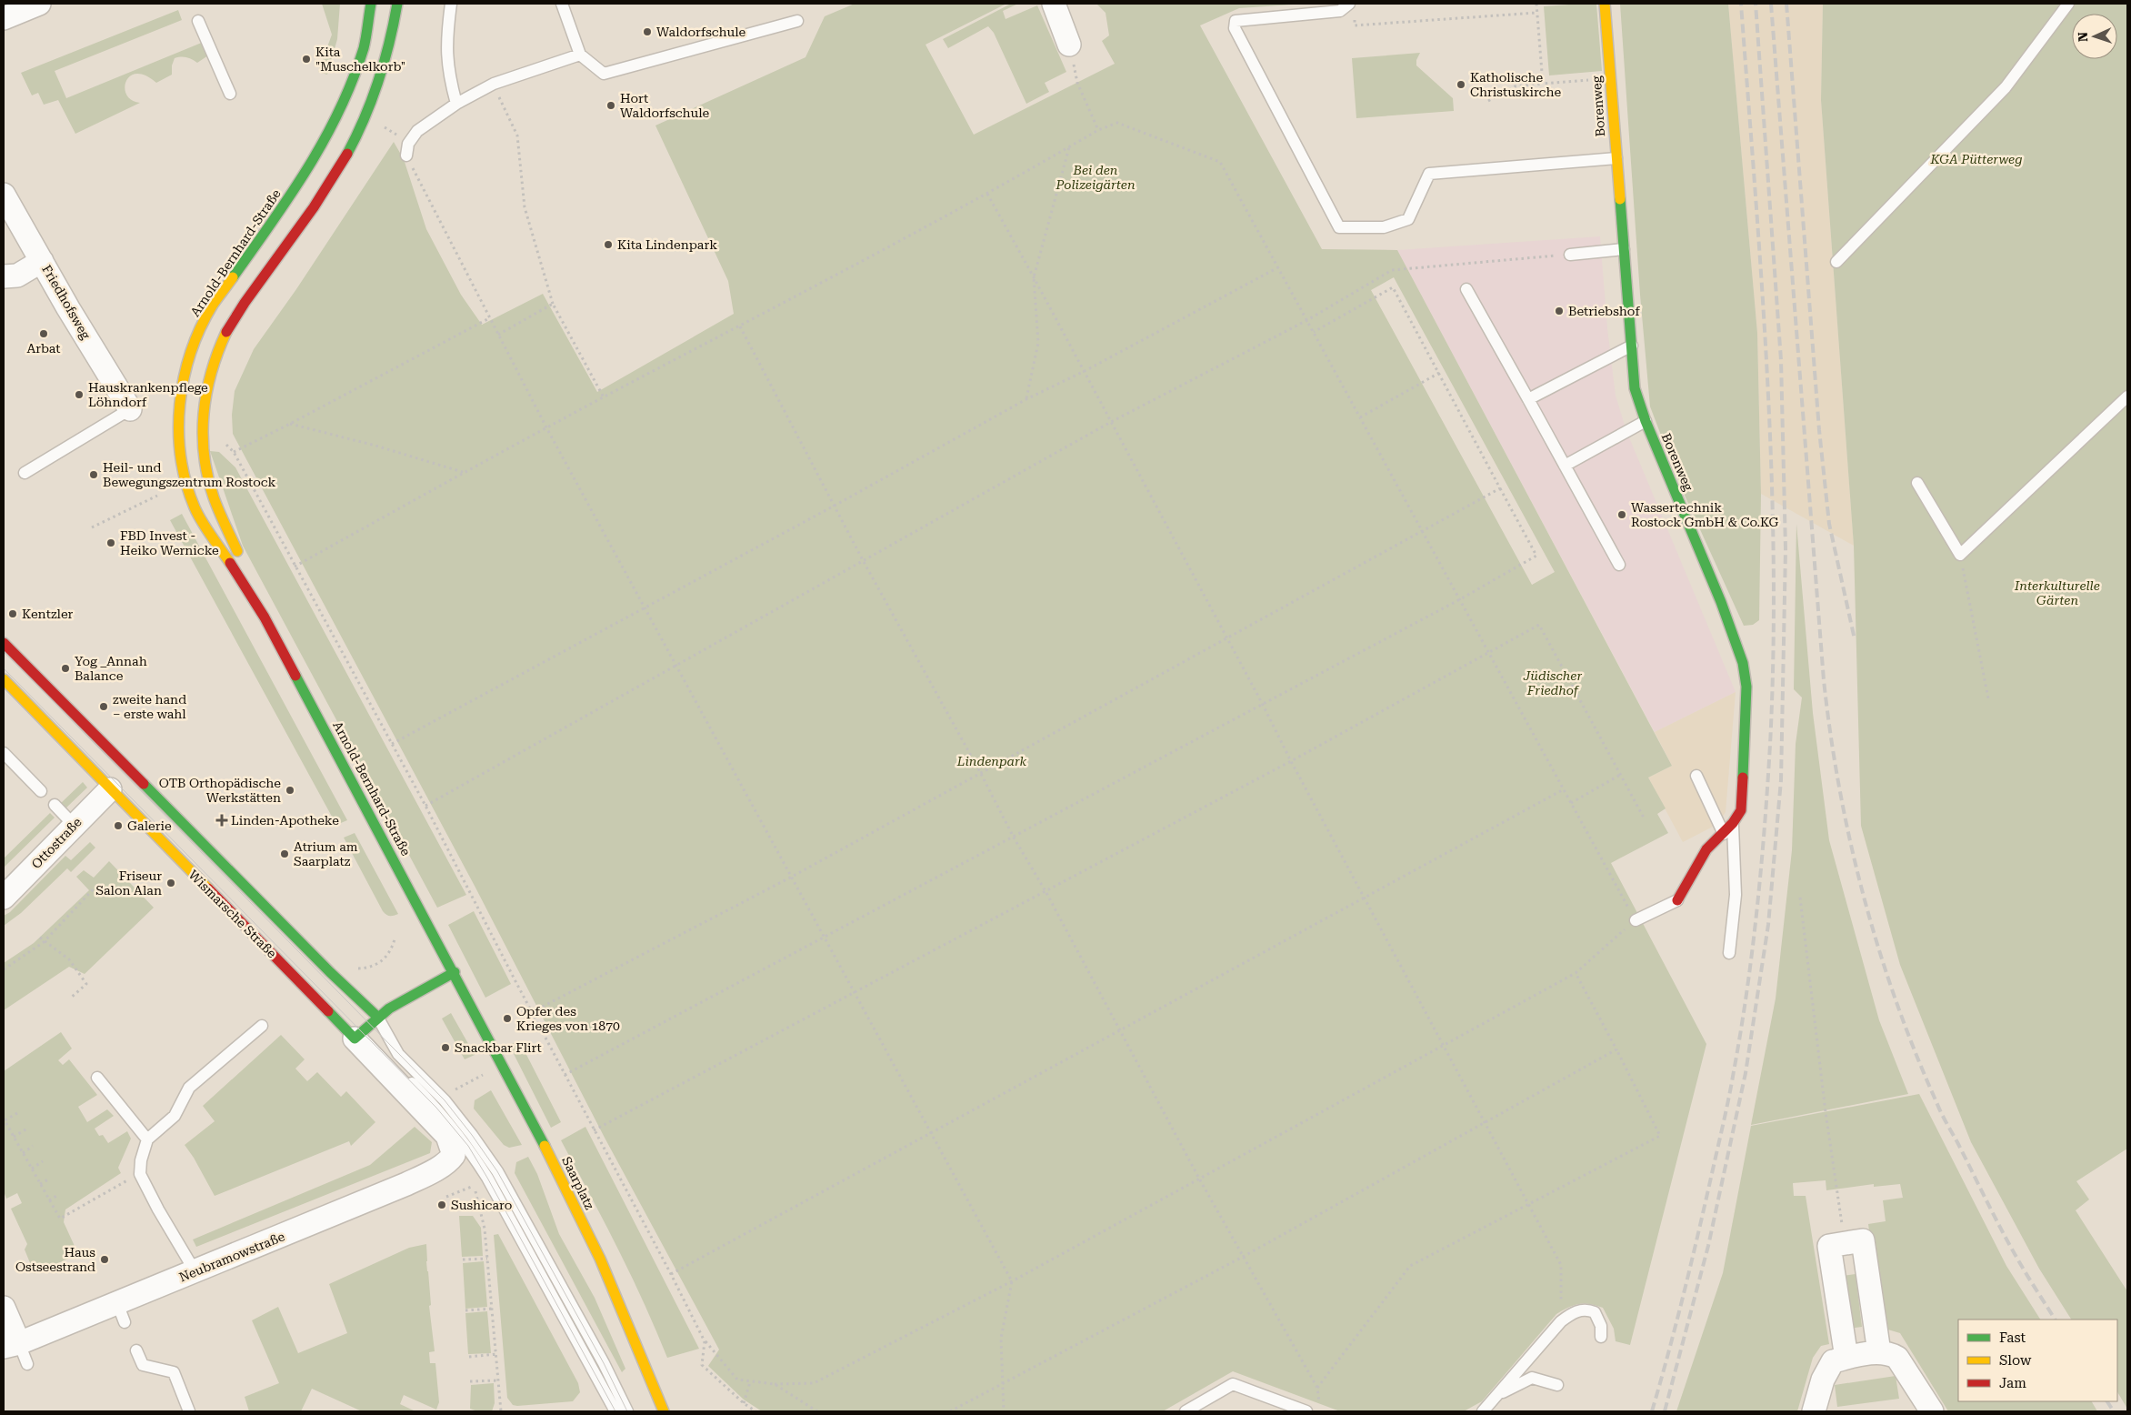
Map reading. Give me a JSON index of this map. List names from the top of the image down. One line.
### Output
{"streets":{"main road":["Borenweg","Arnold-Bernhard-Straße","Wismarsche Straße","Saarplatz"],"street":["Friedhofsweg","Ottostraße","Neubramowstraße"]},"crossings":[["Arnold-Bernhard-Straße","Saarplatz"],["Ottostraße","Wismarsche Straße"],["Wismarsche Straße","Neubramowstraße"]],"parks":["KGA Pütterweg","Bei den Polizeigärten","Interkulturelle Gärten","Jüdischer Friedhof","Lindenpark"],"places":{"other":["Waldorfschule","Kita \"Muschelkorb\"","Katholische Christuskirche","Hort Waldorfschule","Kita Lindenpark","Betriebshof","Arbat","Hauskrankenpflege Löhndorf","Heil- und Bewegungszentrum Rostock","Wassertechnik Rostock GmbH & Co.KG","FBD Invest - Heiko Wernicke","Kentzler","Yog _Annah Balance","zweite hand – erste wahl","OTB Orthopädische Werkstätten","Galerie","Atrium am Saarplatz","Friseur Salon Alan","Opfer des Krieges von 1870","Snackbar Flirt","Sushicaro","Haus Ostseestrand"],"health":["Linden-Apotheke"]},"legend":["Fast","Slow","Jam"],"north":"left"}
